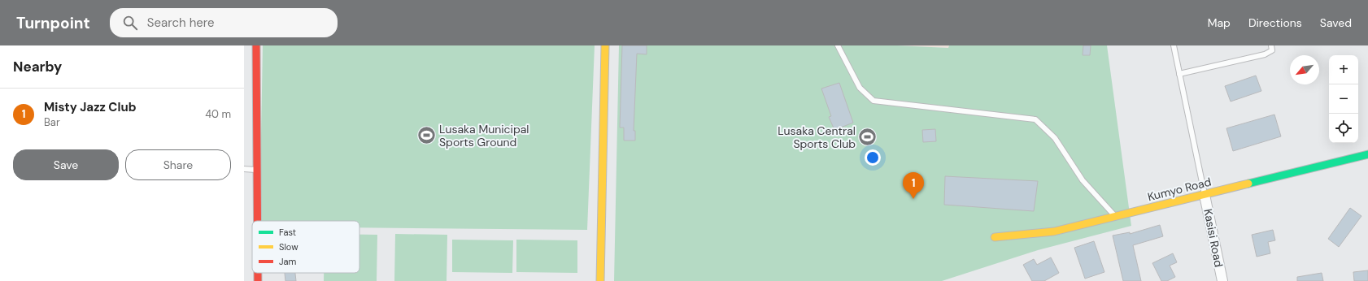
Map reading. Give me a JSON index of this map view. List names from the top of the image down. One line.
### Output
{"streets":{"street":["Kumyo Road","Kasisi Road"]},"crossings":[["Kumyo Road","Kasisi Road"]],"places":{"sports":["Lusaka Municipal Sports Ground","Lusaka Central Sports Club"]},"legend":["Fast","Slow","Jam"],"north":"bottom left","page":{"header":"Turnpoint","search":"Search here","nav":["Map","Directions","Saved"],"heading":"Nearby","map_buttons":["+","−"],"list":[{"mark":"1","name":"Misty Jazz Club","note":"Bar","value":"40 m"}],"buttons":["Save","Share"],"pins":"1"}}
